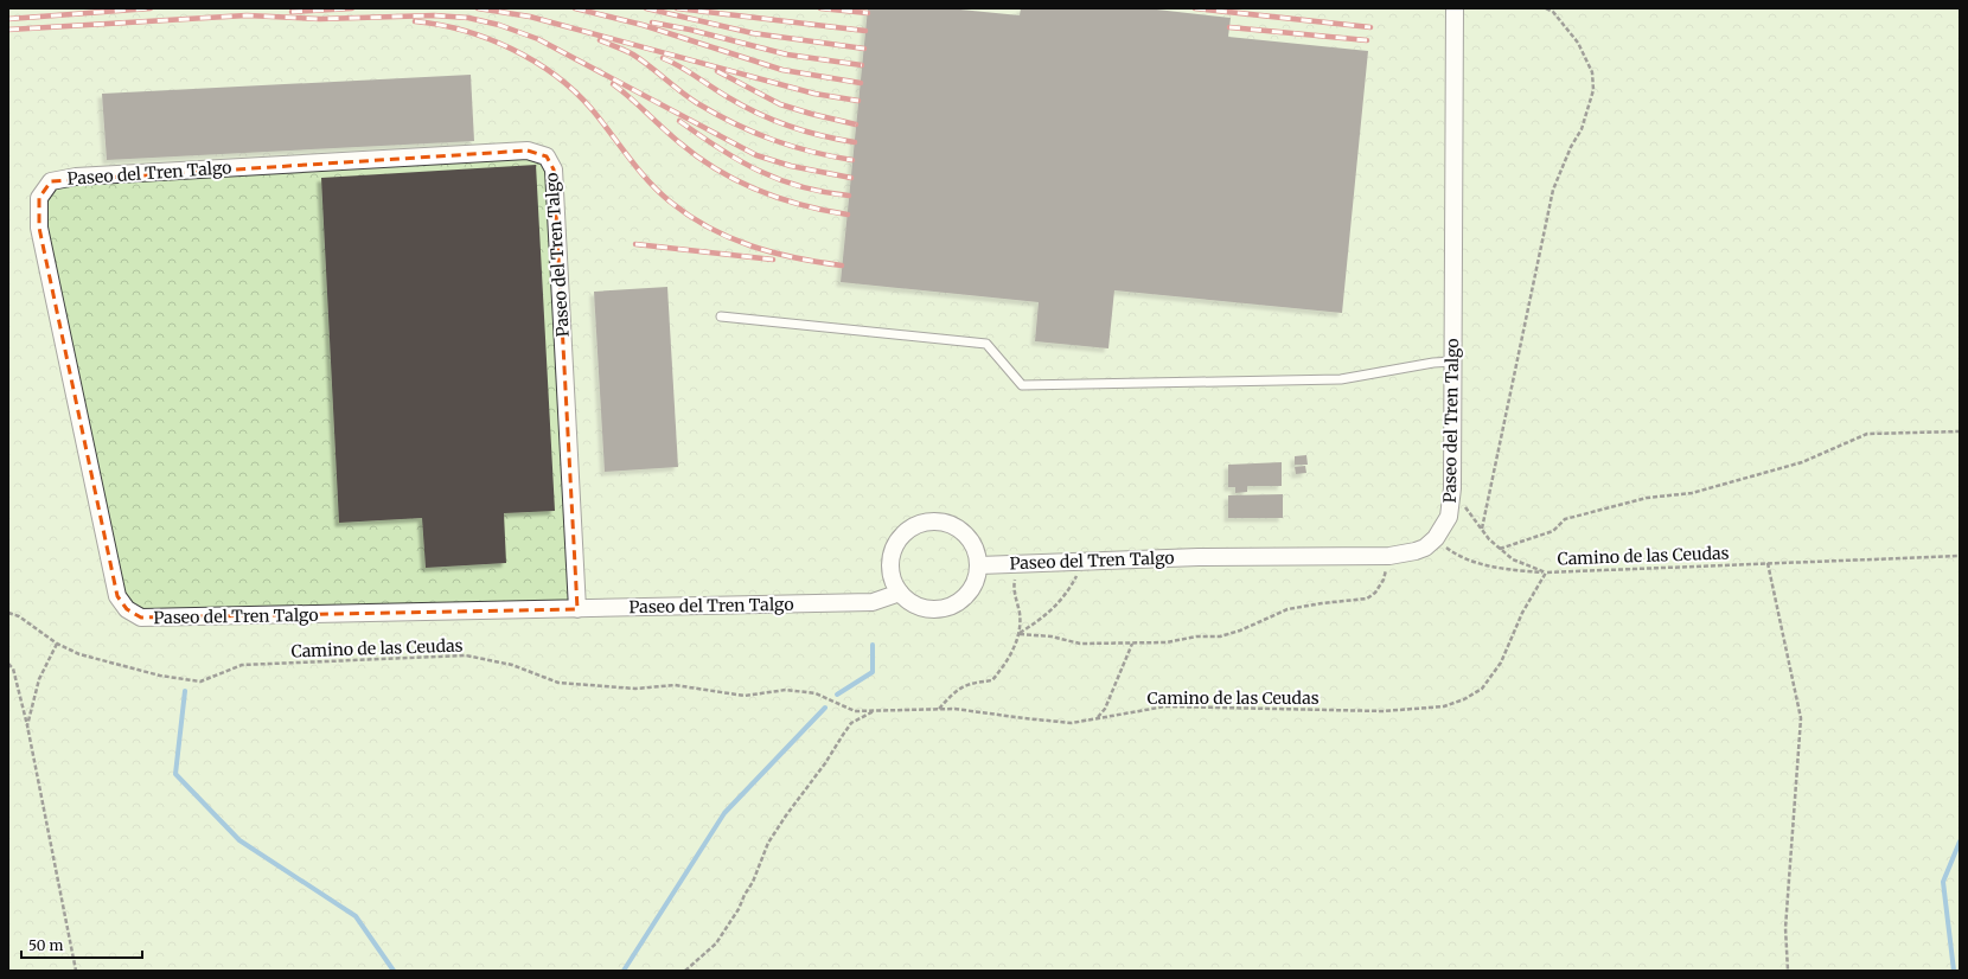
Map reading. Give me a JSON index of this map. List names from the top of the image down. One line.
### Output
{"streets":{"street":["Paseo del Tren Talgo"],"path":["Camino de las Ceudas"]},"scale_bar":"50 m"}
